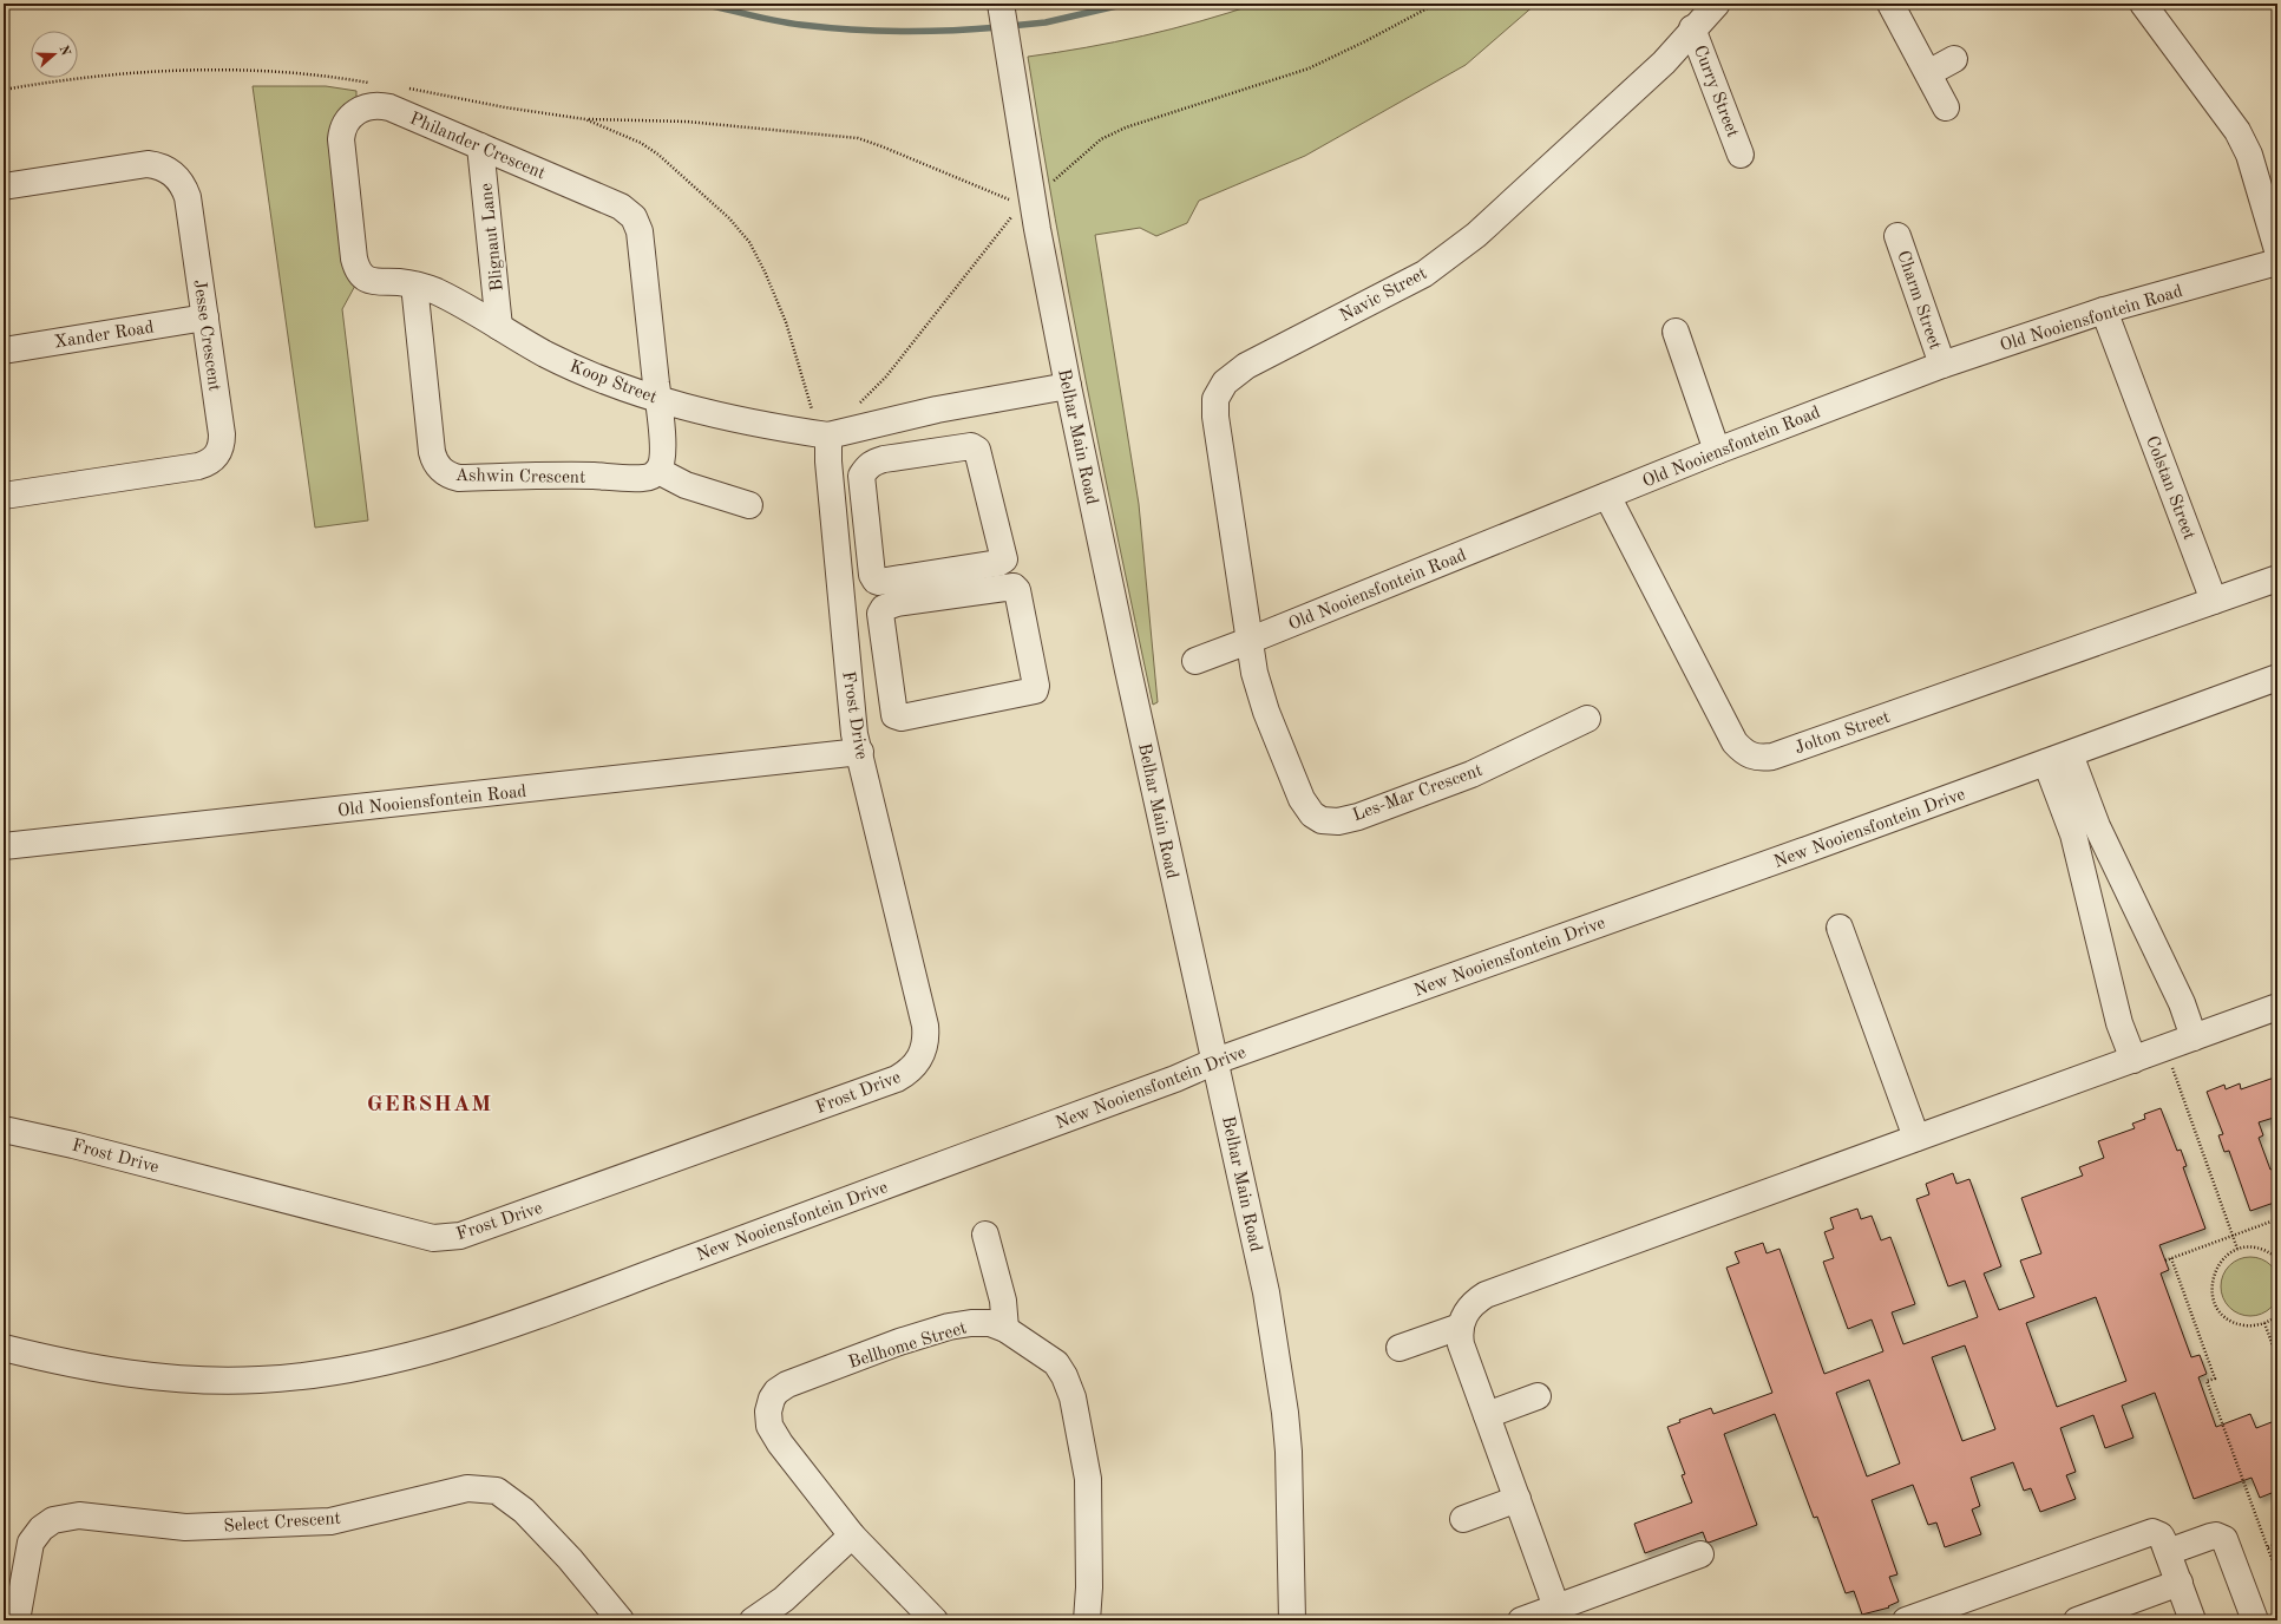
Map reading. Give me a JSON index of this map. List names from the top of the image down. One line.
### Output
{"streets":{"street":["Curry Street","Philander Crescent","Blignaut Lane","Navic Street","Charm Street","Old Nooiensfontein Road","Xander Road","Jesse Crescent","Koop Street","Belhar Main Road","Ashwin Crescent","Colstan Street","Frost Drive","Jolton Street","Les-Mar Crescent","New Nooiensfontein Drive","Bellhome Street","Select Crescent"]},"crossings":[["Curry Street","Navic Street"],["Philander Crescent","Blignaut Lane"],["Philander Crescent","Koop Street"],["Philander Crescent","Ashwin Crescent"],["Blignaut Lane","Koop Street"],["Navic Street","Old Nooiensfontein Road"],["Navic Street","Les-Mar Crescent"],["Charm Street","Old Nooiensfontein Road"],["Old Nooiensfontein Road","Colstan Street"],["Old Nooiensfontein Road","Frost Drive"],["Old Nooiensfontein Road","Jolton Street"],["Old Nooiensfontein Road","Les-Mar Crescent"],["Xander Road","Jesse Crescent"],["Koop Street","Ashwin Crescent"],["Koop Street","Frost Drive"],["Belhar Main Road","New Nooiensfontein Drive"],["Colstan Street","Jolton Street"]],"districts":["GERSHAM"],"north":"right"}
